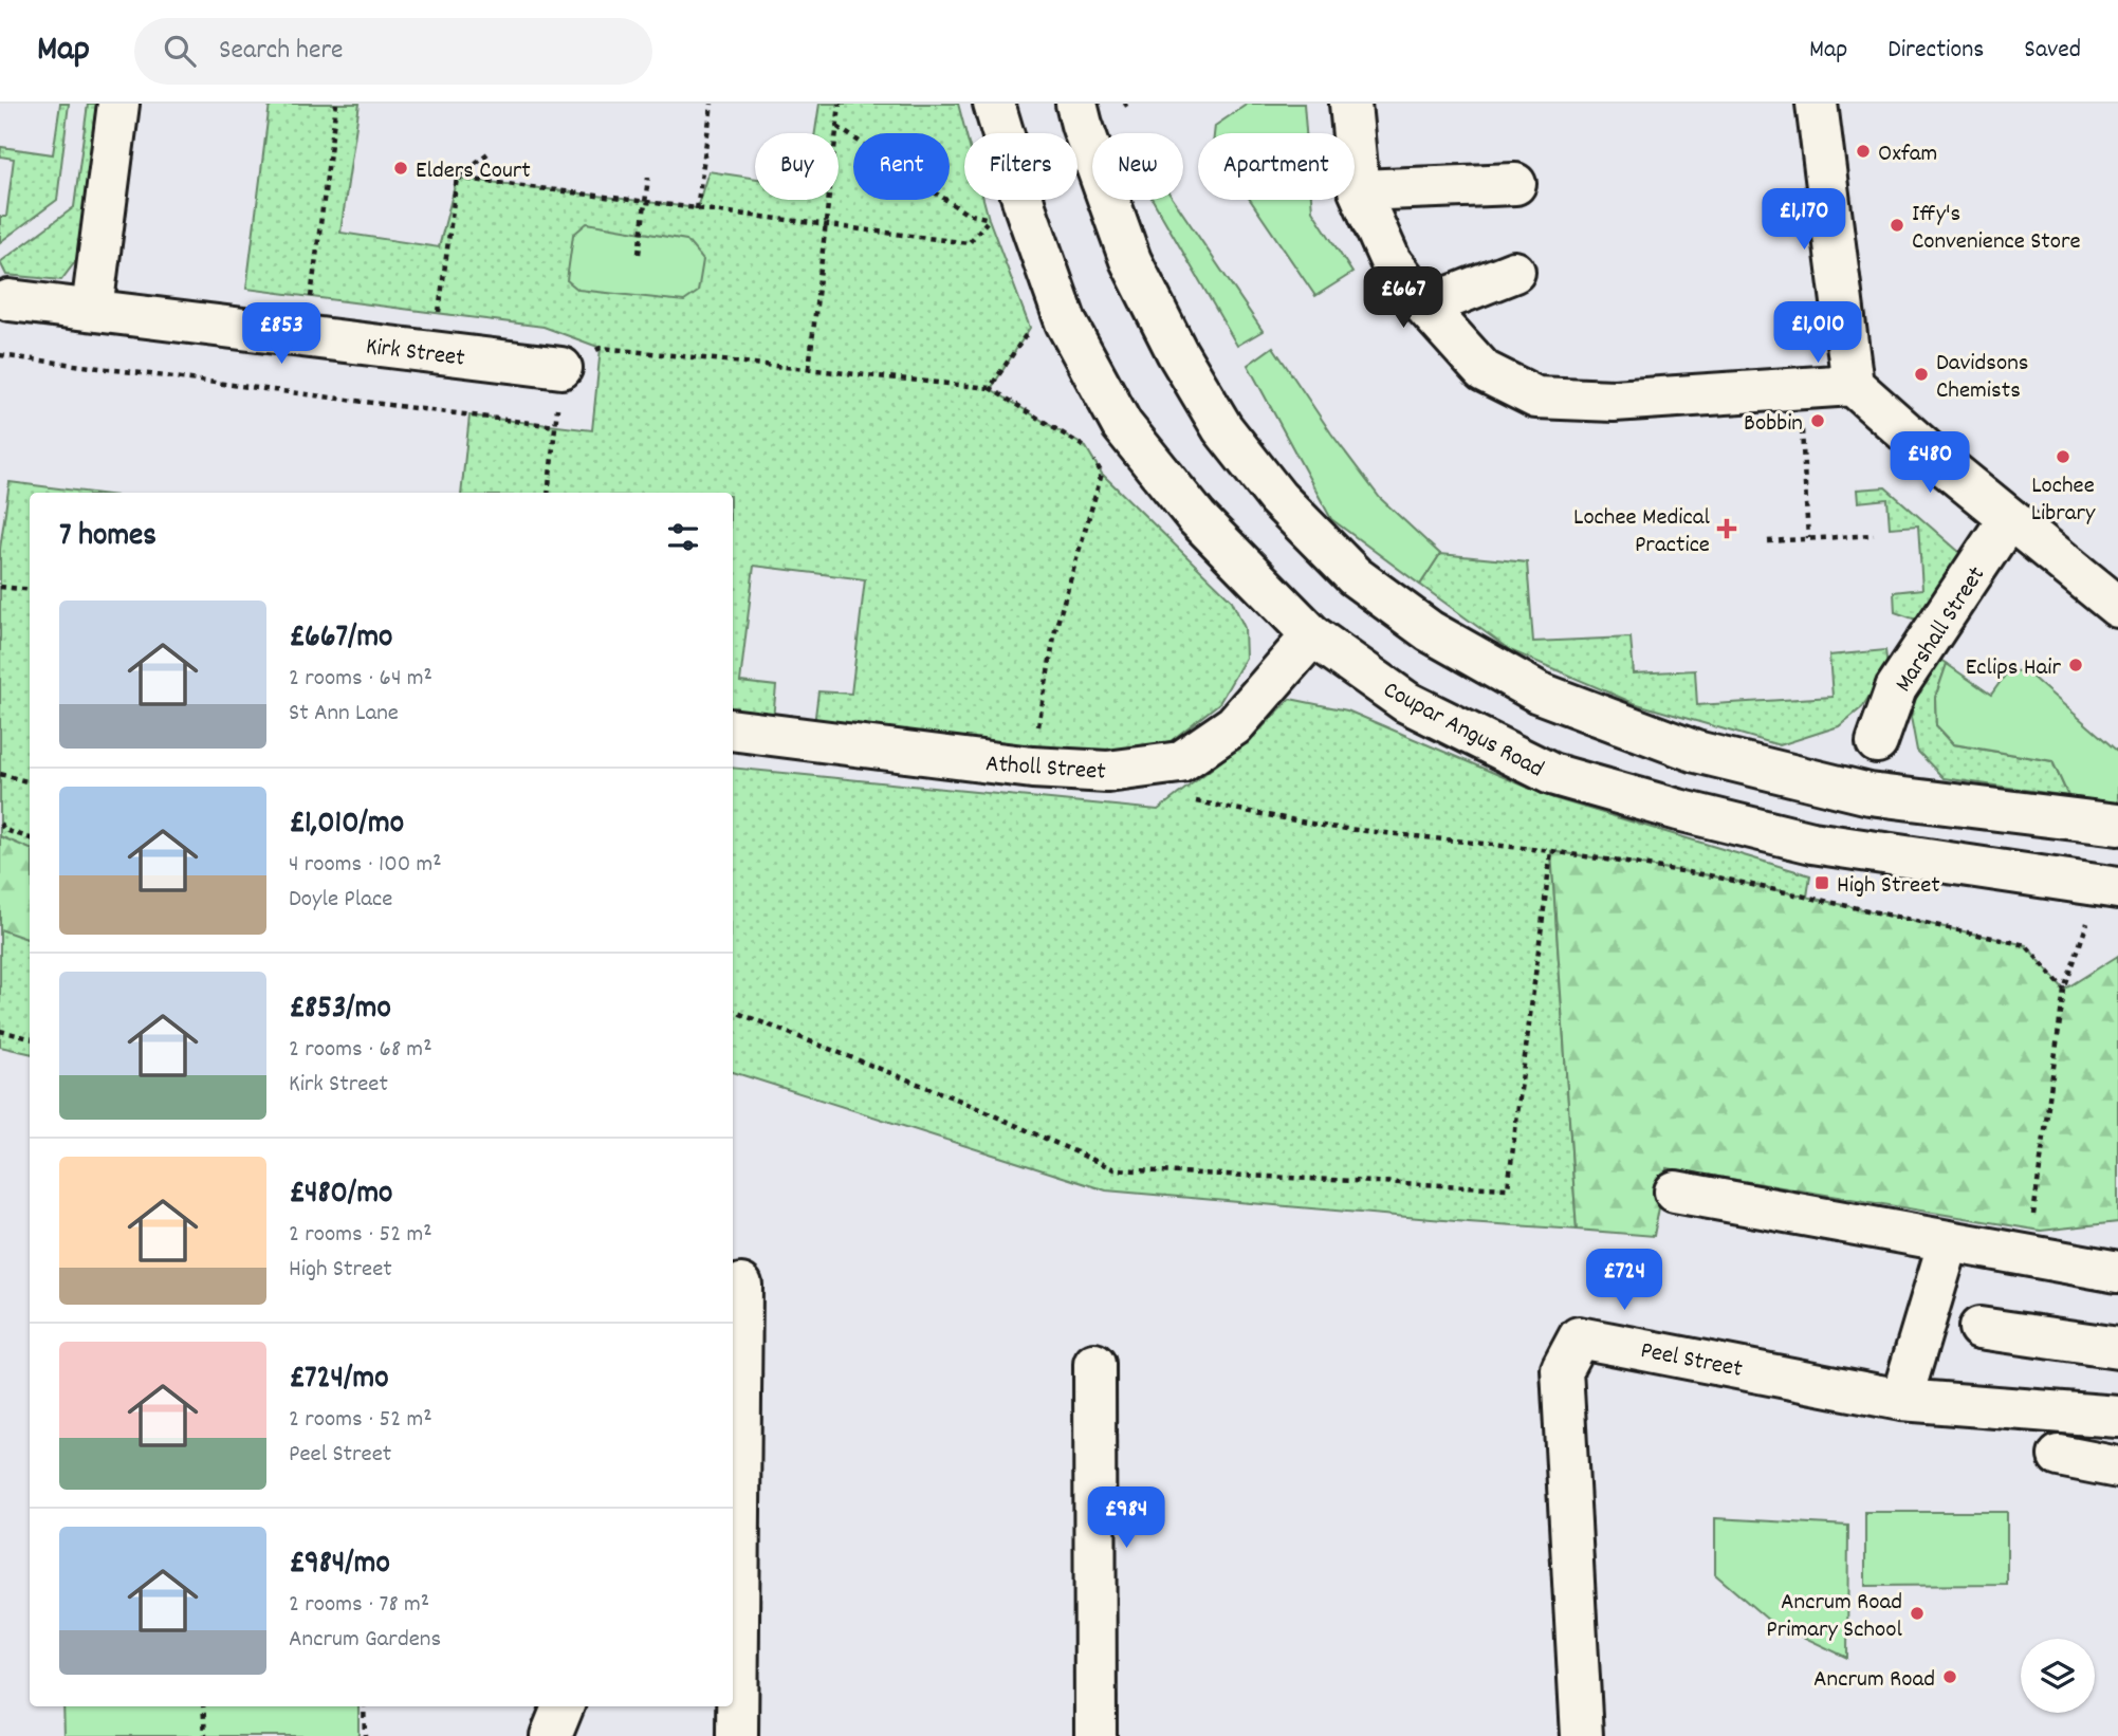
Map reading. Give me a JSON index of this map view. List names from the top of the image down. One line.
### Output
{"streets":{"street":["Kirk Street","Marshall Street","Coupar Angus Road","Atholl Street","Peel Street"]},"crossings":[["Coupar Angus Road","Atholl Street"]],"places":{"other":["Oxfam","Elders Court","Iffy's Convenience Store","Davidsons Chemists","Bobbin","Lochee Library","Eclips Hair","Ancrum Road Primary School","Ancrum Road"],"health":["Lochee Medical Practice"],"transit":["High Street"]},"page":{"header":"Map","search":"Search here","nav":["Map","Directions","Saved"],"chip":["Buy","Rent","Filters","New","Apartment"],"price":["£1,170","£667","£1,010","£853","£480","£724","£984"],"heading":"7 homes","list":[{"name":"£667/mo","note":"2 rooms · 64 m² · St Ann Lane"},{"name":"£1,010/mo","note":"4 rooms · 100 m² · Doyle Place"},{"name":"£853/mo","note":"2 rooms · 68 m² · Kirk Street"},{"name":"£480/mo","note":"2 rooms · 52 m² · High Street"},{"name":"£724/mo","note":"2 rooms · 52 m² · Peel Street"},{"name":"£984/mo","note":"2 rooms · 78 m² · Ancrum Gardens"}]}}
